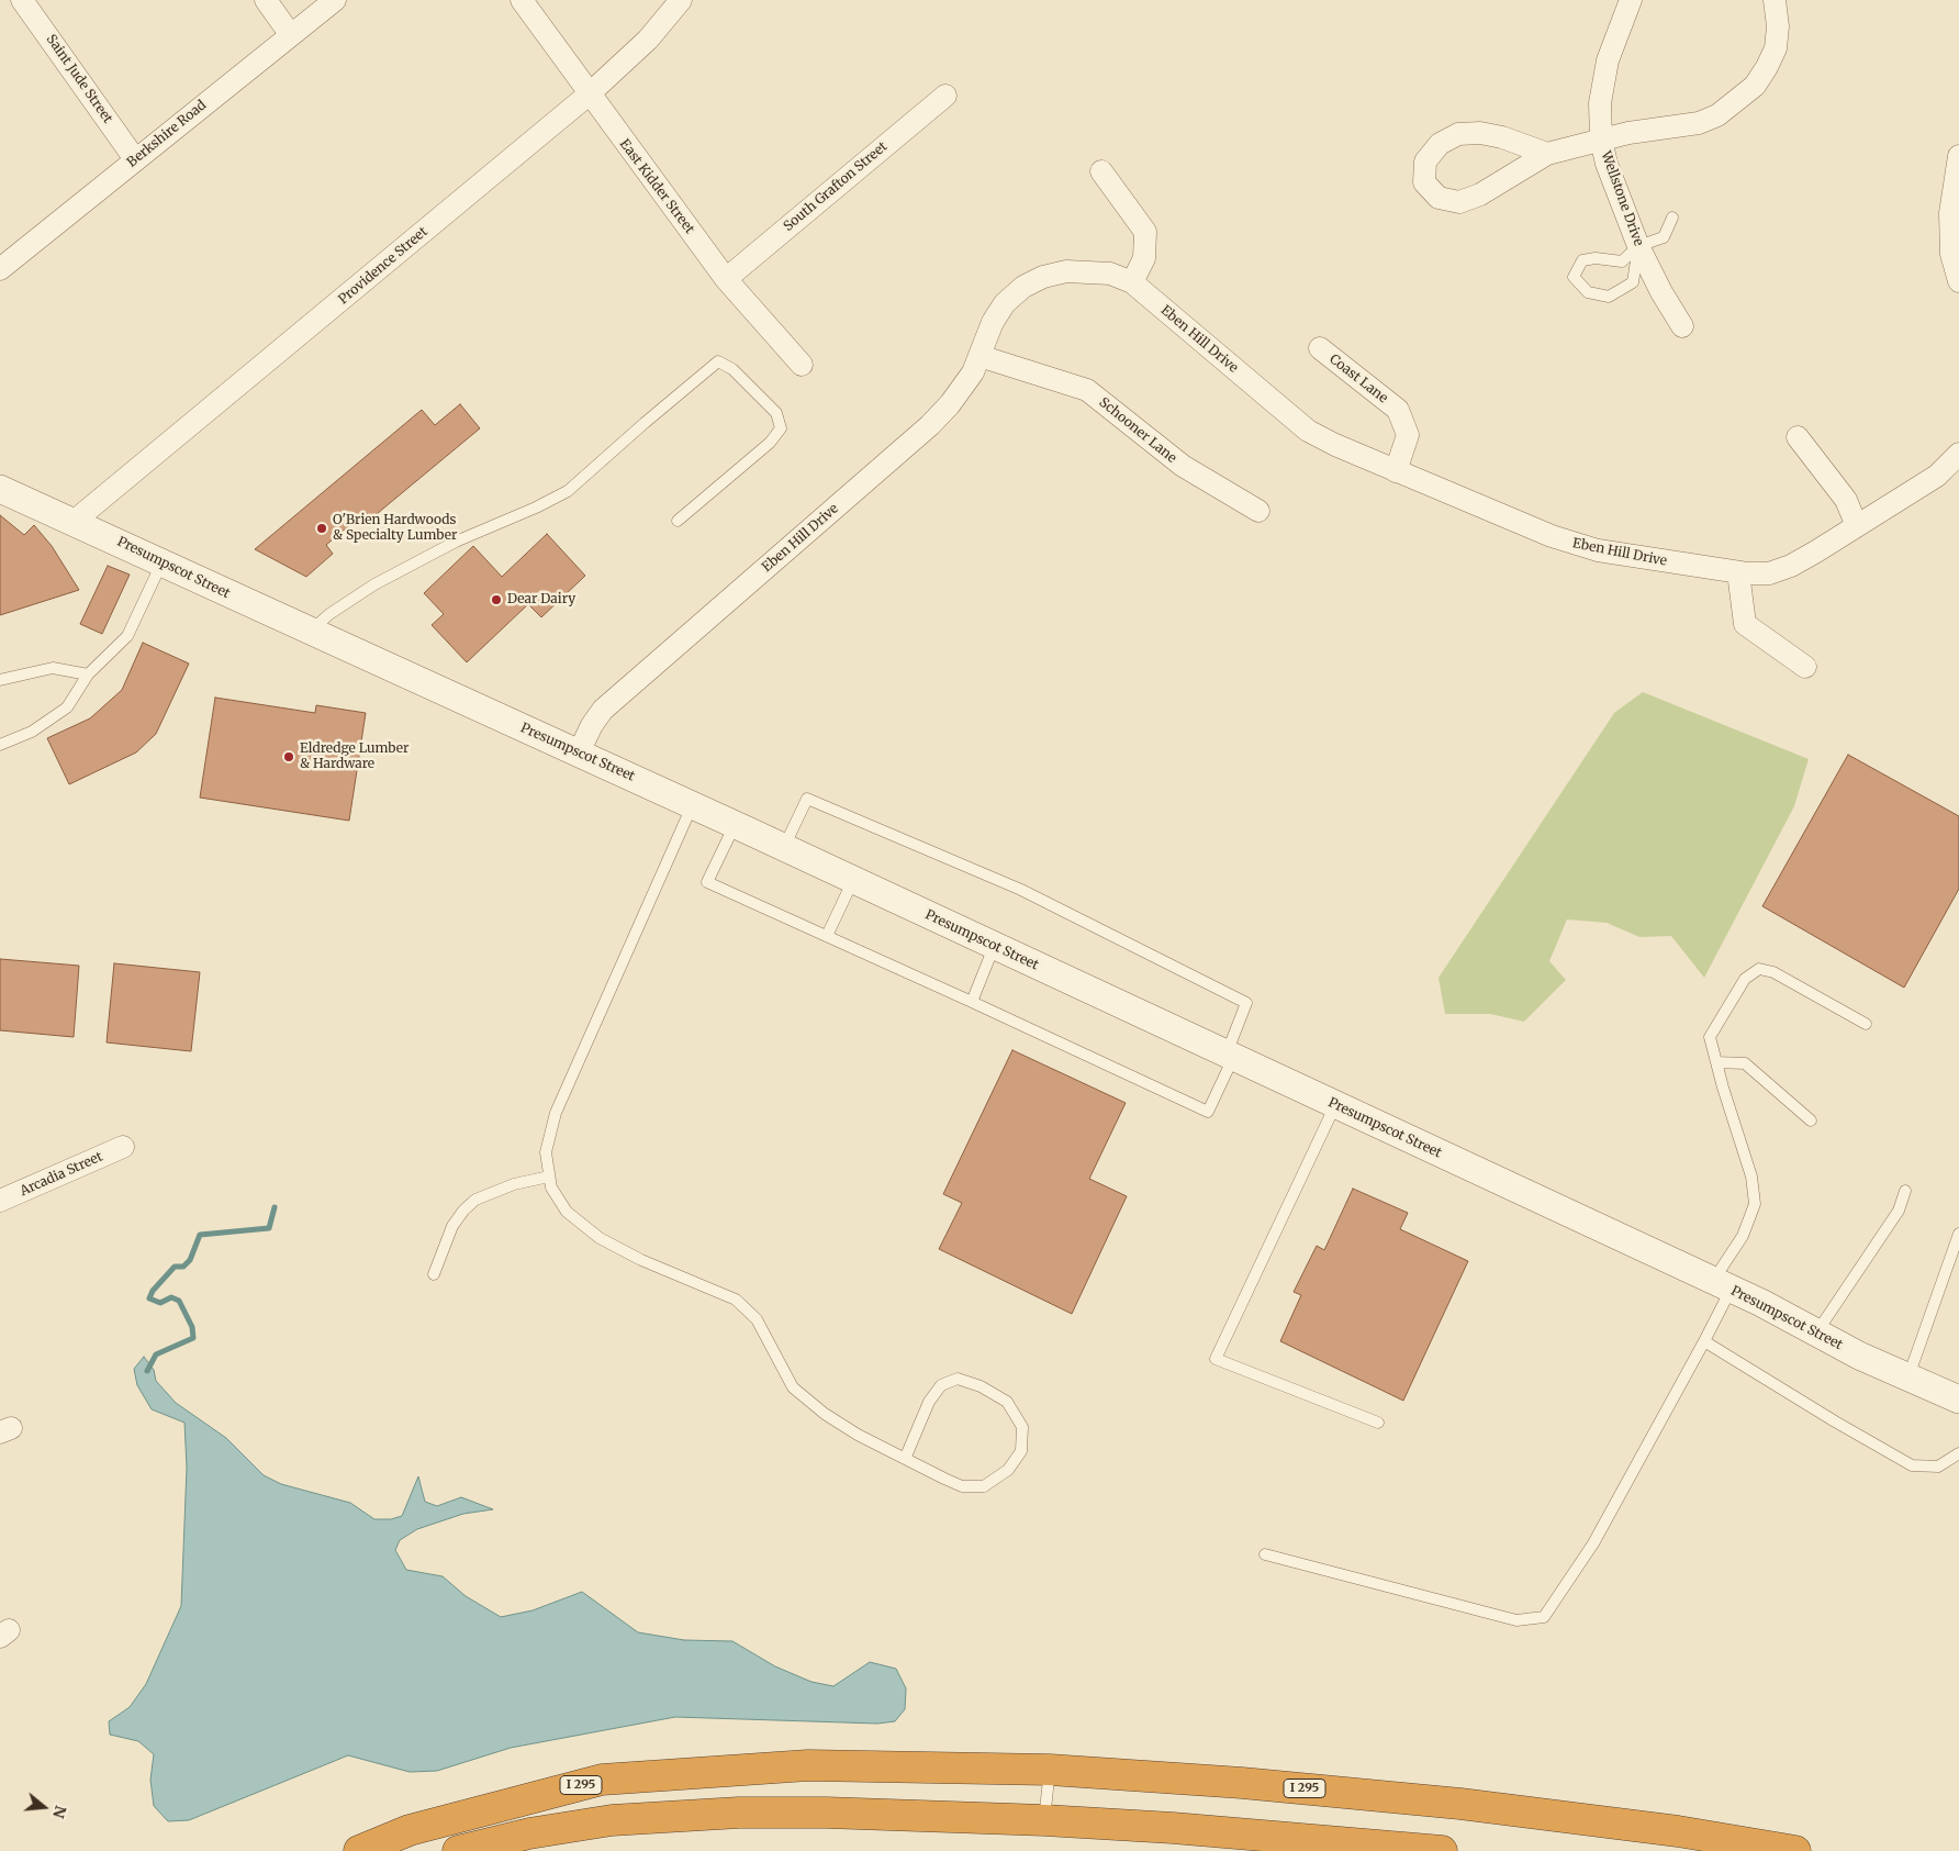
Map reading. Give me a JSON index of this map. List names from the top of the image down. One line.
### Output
{"streets":{"highway":["I 295"],"street":["Saint Jude Street","Berkshire Road","East Kidder Street","South Grafton Street","Wellstone Drive","Providence Street","Eben Hill Drive","Coast Lane","Schooner Lane","Presumpscot Street","Arcadia Street"]},"crossings":[["Saint Jude Street","Berkshire Road"],["East Kidder Street","South Grafton Street"],["East Kidder Street","Providence Street"],["Providence Street","Presumpscot Street"],["Eben Hill Drive","Coast Lane"],["Eben Hill Drive","Schooner Lane"],["Eben Hill Drive","Presumpscot Street"]],"places":["O'Brien Hardwoods & Specialty Lumber","Dear Dairy","Eldredge Lumber & Hardware"],"north":"right"}
